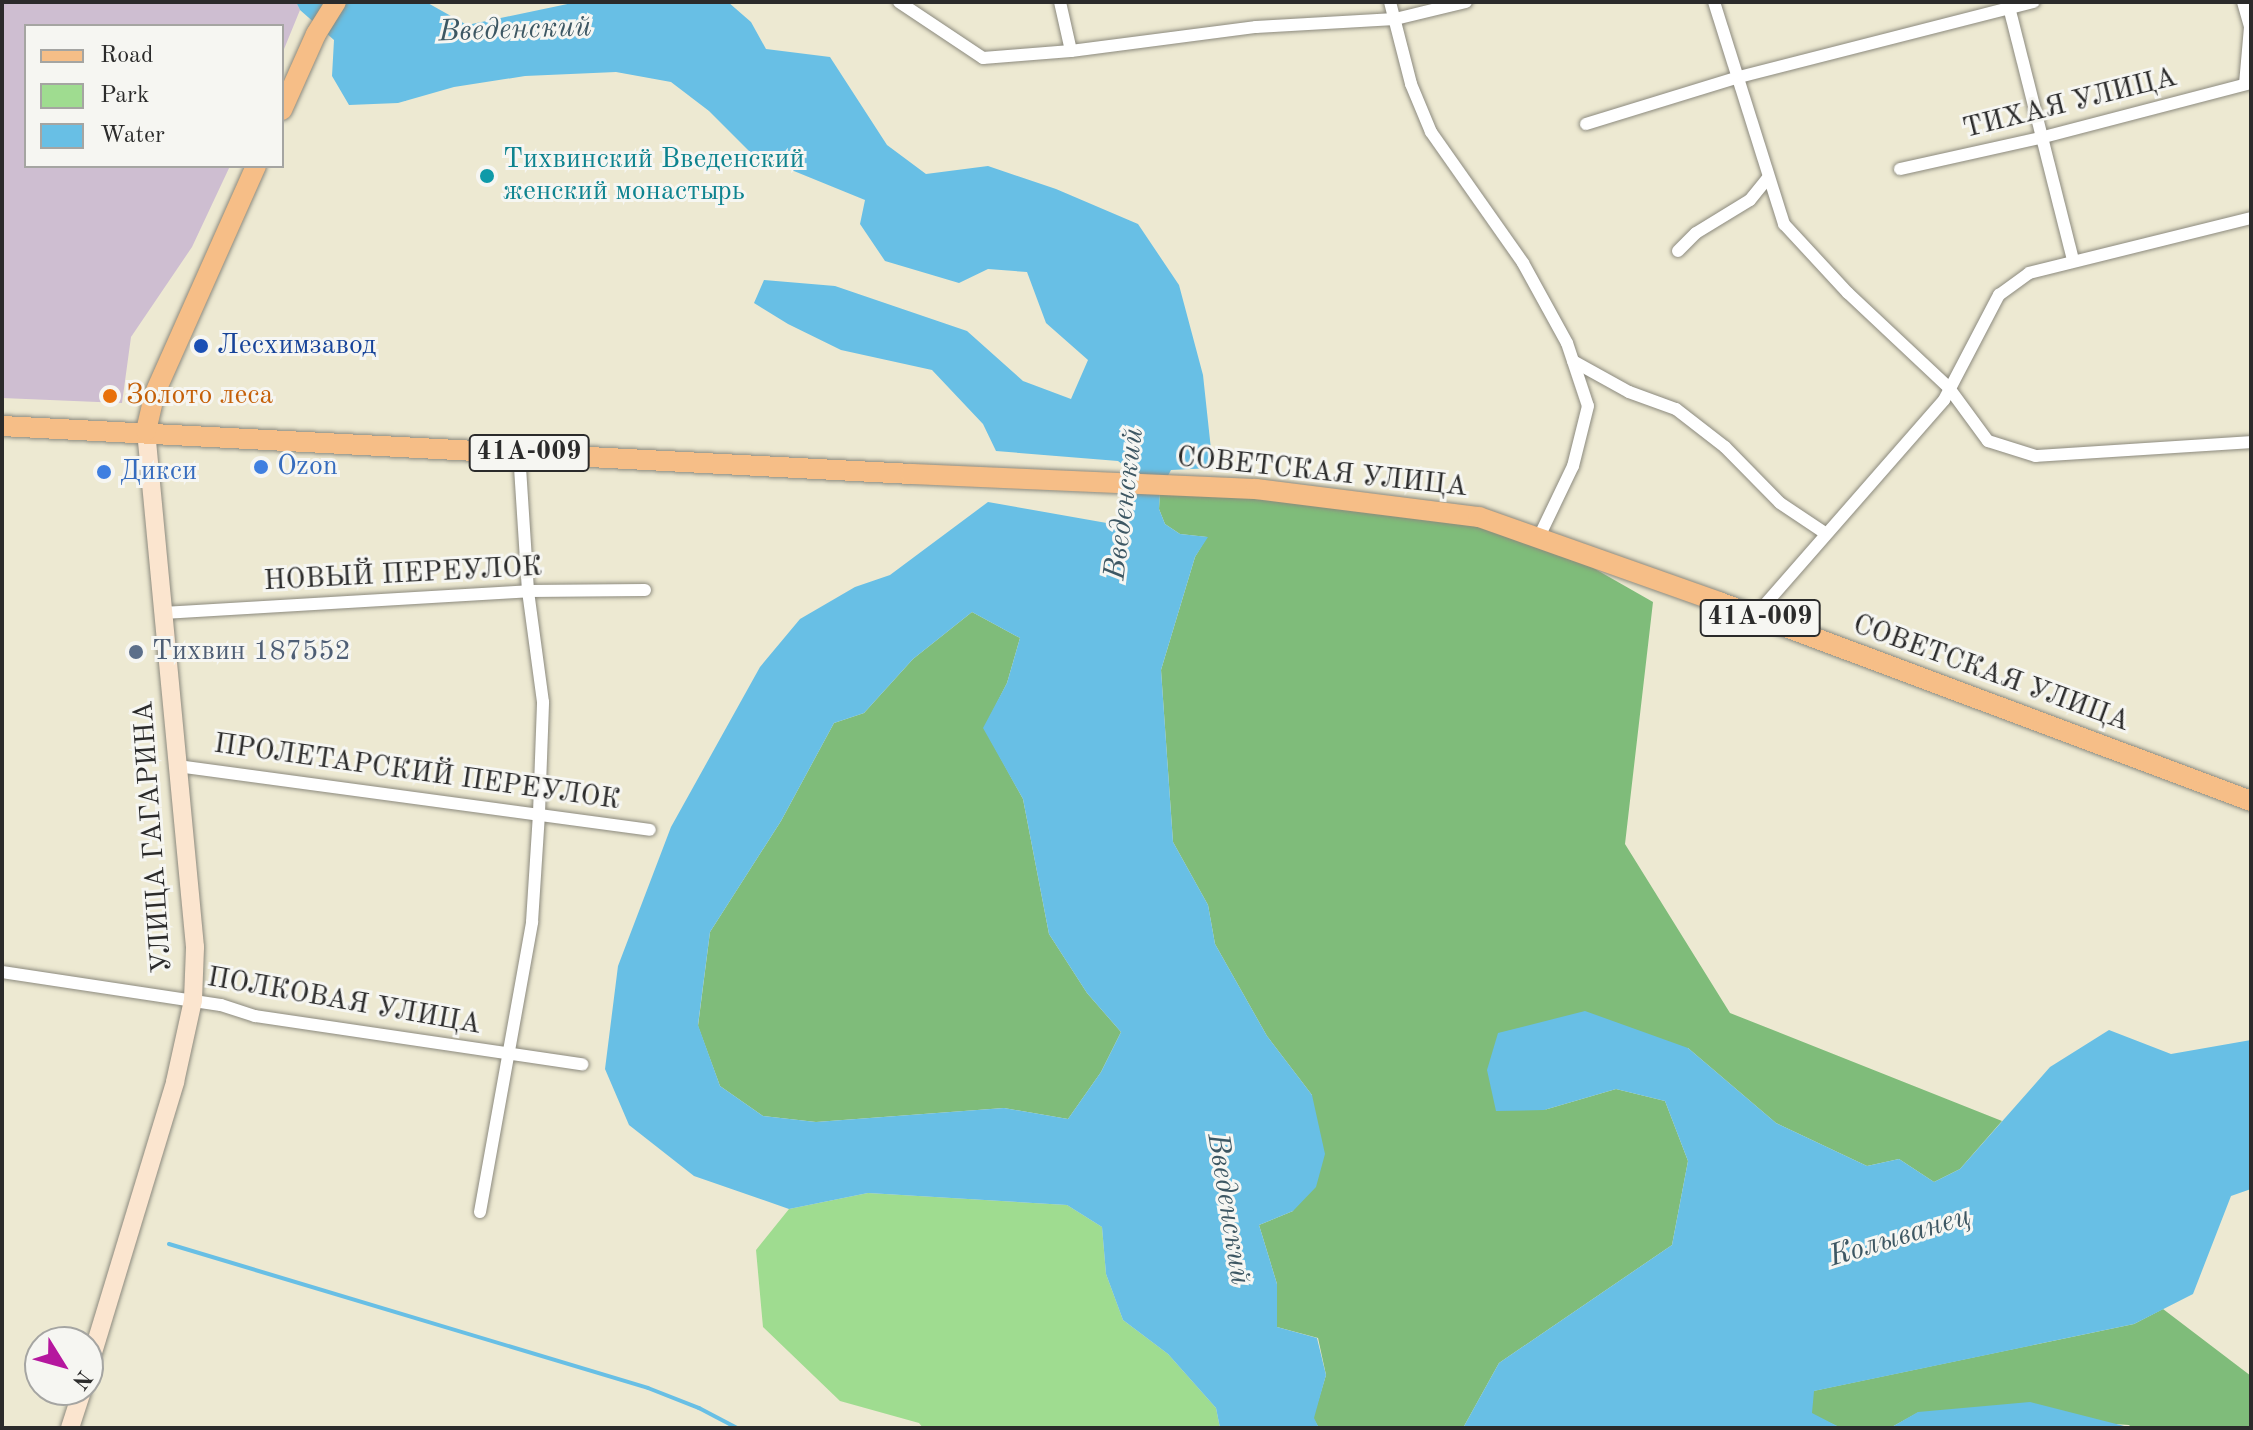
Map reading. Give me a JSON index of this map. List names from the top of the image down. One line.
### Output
{"streets":{"main road":["41А-009","СОВЕТСКАЯ УЛИЦА"],"street":["ТИХАЯ УЛИЦА","НОВЫЙ ПЕРЕУЛОК","ПРОЛЕТАРСКИЙ ПЕРЕУЛОК","УЛИЦА ГАГАРИНА","ПОЛКОВАЯ УЛИЦА"]},"crossings":[["41А-009","СОВЕТСКАЯ УЛИЦА"],["41А-009","УЛИЦА ГАГАРИНА"],["СОВЕТСКАЯ УЛИЦА","УЛИЦА ГАГАРИНА"],["НОВЫЙ ПЕРЕУЛОК","УЛИЦА ГАГАРИНА"],["ПРОЛЕТАРСКИЙ ПЕРЕУЛОК","УЛИЦА ГАГАРИНА"],["УЛИЦА ГАГАРИНА","ПОЛКОВАЯ УЛИЦА"]],"water":["Введенский","Колыванец"],"places":["Тихвинский Введенский женский монастырь","Лесхимзавод","Золото леса","Ozon","Дикси","Тихвин 187552"],"legend":["Road","Park","Water"],"north":"bottom right"}
